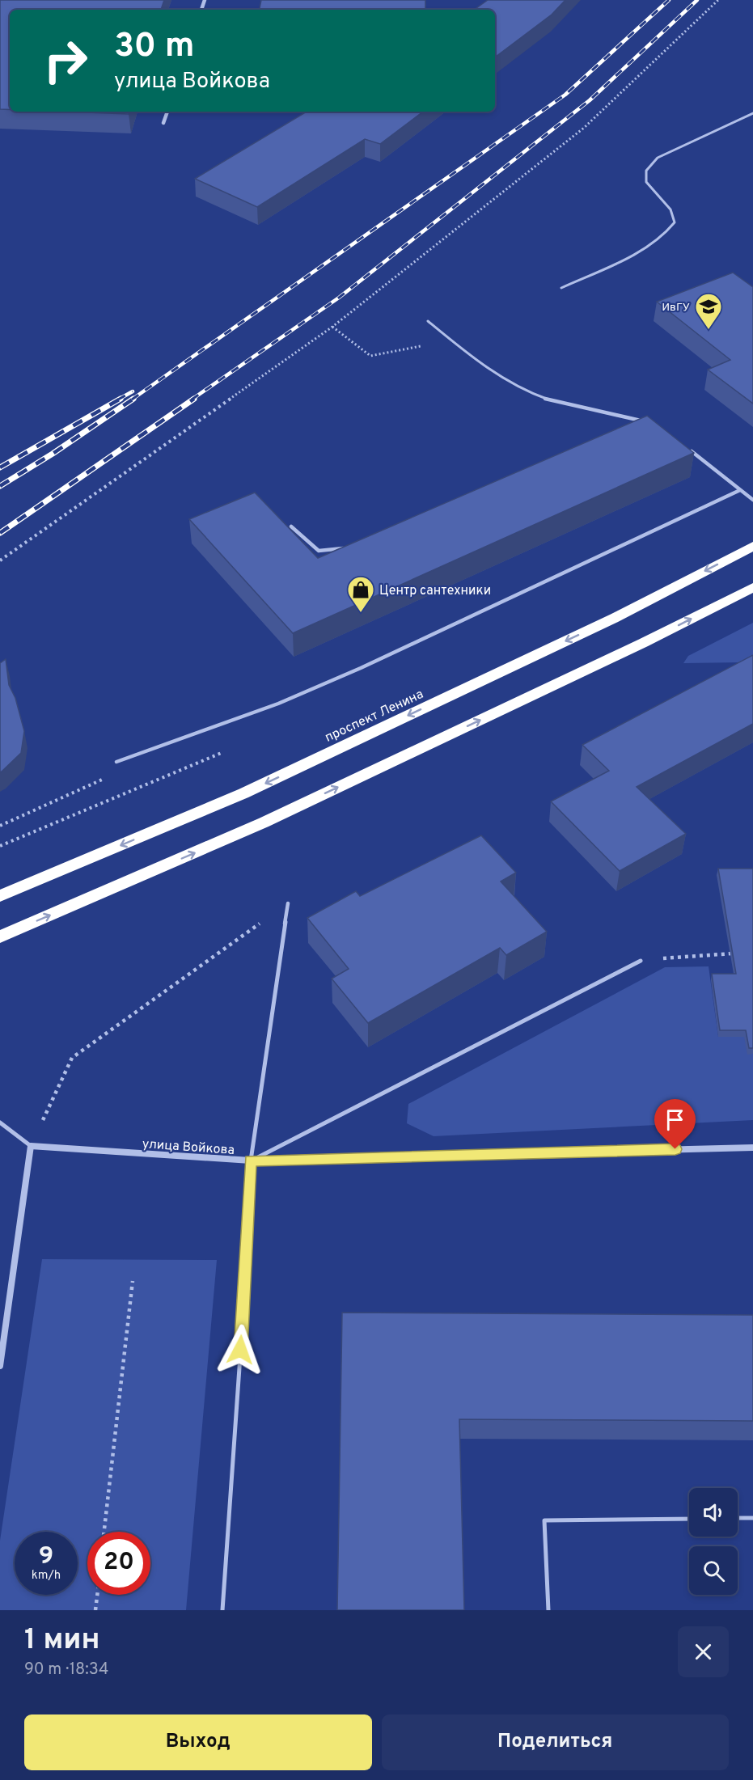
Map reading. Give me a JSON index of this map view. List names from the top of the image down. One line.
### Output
{"streets":{"highway":["проспект Ленина"],"street":["улица Войкова"]},"places":{"school or university":["ИвГУ"],"shop":["Центр сантехники"]},"page":{"turn":["30 m","улица Войкова"],"speed":"9 km/h","limit":"20","heading":["1 мин","90 m · 18:34"],"buttons":["Выход","Поделиться"]}}
